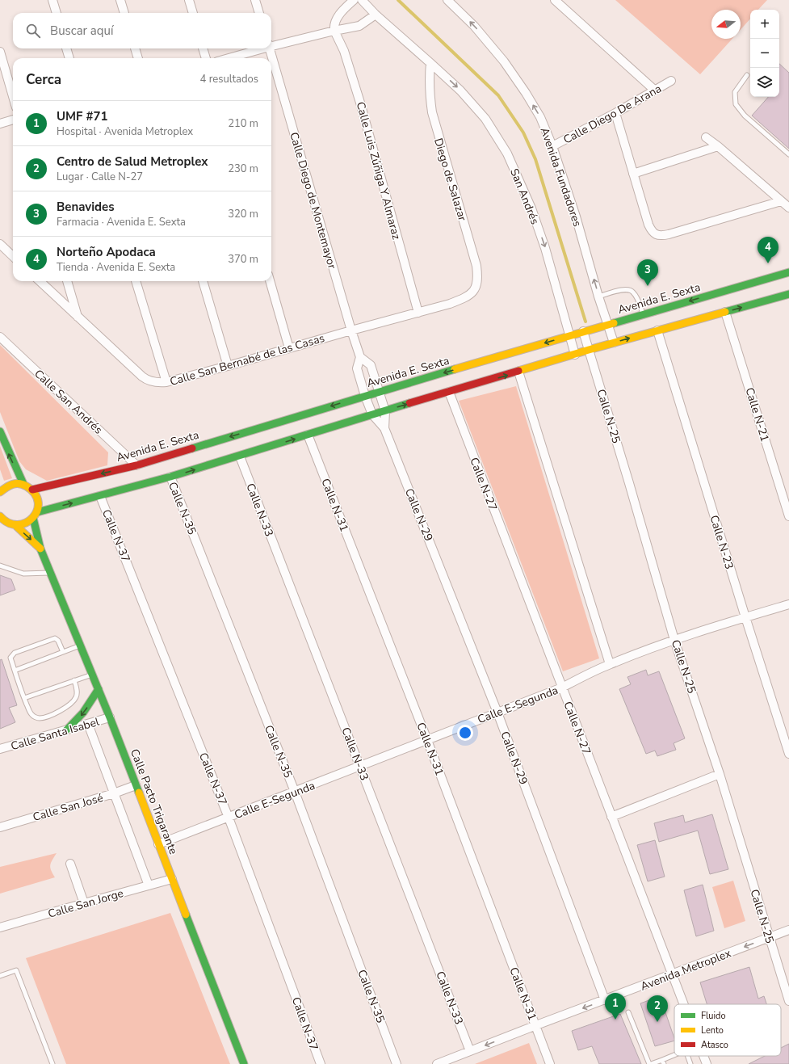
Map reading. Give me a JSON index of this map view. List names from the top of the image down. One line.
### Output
{"streets":{"street":["Calle Diego De Arana","Calle Luis Zúñiga Y Almaraz","Avenida Fundadores","Diego de Salazar","San Andrés","Calle Diego de Montemayor","Avenida E. Sexta","Calle San Bernabé de las Casas","Calle San Andrés","Calle N-21","Calle N-25","Calle N-27","Calle N-31","Calle N-35","Calle N-33","Calle N-29","Calle N-37","Calle N-23","Calle E-Segunda","Calle Santa Isabel","Calle Pacto Trigarante","Calle San José","Calle San Jorge","Avenida Metroplex"]},"crossings":[["Calle Diego De Arana","Avenida Fundadores"],["Calle Luis Zúñiga Y Almaraz","Calle San Bernabé de las Casas"],["Avenida Fundadores","Avenida E. Sexta"],["Diego de Salazar","San Andrés"],["Diego de Salazar","Calle San Bernabé de las Casas"],["San Andrés","Avenida E. Sexta"],["Calle Diego de Montemayor","Avenida E. Sexta"],["Calle Diego de Montemayor","Calle San Bernabé de las Casas"],["Calle Diego de Montemayor","Calle N-29"],["Avenida E. Sexta","Calle San Andrés"],["Avenida E. Sexta","Calle N-25"],["Avenida E. Sexta","Calle Pacto Trigarante"],["Calle N-25","Calle E-Segunda"],["Calle N-25","Avenida Metroplex"],["Calle N-27","Calle E-Segunda"],["Calle N-27","Avenida Metroplex"],["Calle N-31","Calle E-Segunda"],["Calle N-31","Avenida Metroplex"],["Calle N-35","Calle E-Segunda"],["Calle N-33","Calle E-Segunda"],["Calle N-33","Avenida Metroplex"],["Calle N-29","Calle E-Segunda"],["Calle N-29","Avenida Metroplex"],["Calle N-37","Calle E-Segunda"],["Calle N-23","Calle E-Segunda"],["Calle E-Segunda","Calle Pacto Trigarante"],["Calle Santa Isabel","Calle Pacto Trigarante"],["Calle Pacto Trigarante","Calle San José"],["Calle Pacto Trigarante","Calle San Jorge"]],"one_way":["Avenida Fundadores","San Andrés","Avenida Metroplex"],"legend":["Fluido","Lento","Atasco"],"north":"left","page":{"map_buttons":["+","−"],"search":"Buscar aquí","heading":["Cerca","4 resultados"],"list":[{"mark":"1","name":"UMF #71","note":"Hospital · Avenida Metroplex","value":"210 m"},{"mark":"2","name":"Centro de Salud Metroplex","note":"Lugar · Calle N-27","value":"230 m"},{"mark":"3","name":"Benavides","note":"Farmacia · Avenida E. Sexta","value":"320 m"},{"mark":"4","name":"Norteño Apodaca","note":"Tienda · Avenida E. Sexta","value":"370 m"}],"pins":["4","3","1","2"]}}
